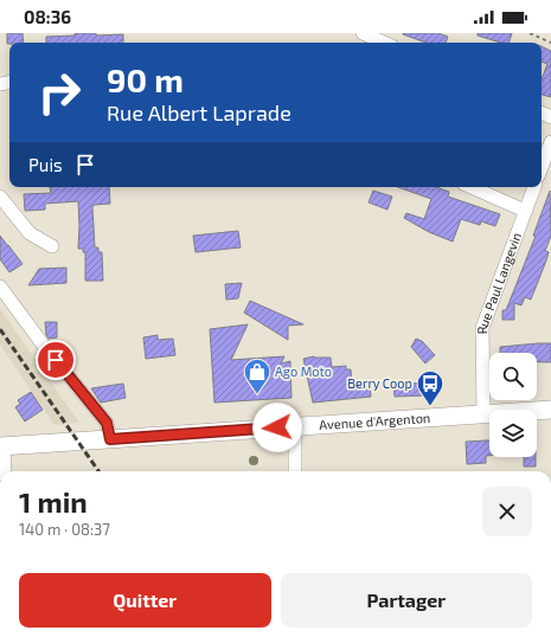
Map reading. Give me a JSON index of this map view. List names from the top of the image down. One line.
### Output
{"streets":{"main road":["Avenue d'Argenton"],"street":["Rue Paul Langevin"]},"crossings":[["Rue Paul Langevin","Avenue d'Argenton"]],"places":{"shop":["Ago Moto"],"bus stop":["Berry Coop"]},"page":{"status":"08:36","turn":["90 m","Rue Albert Laprade"],"then":"Puis","heading":["1 min","140 m · 08:37"],"buttons":["Quitter","Partager"]}}
